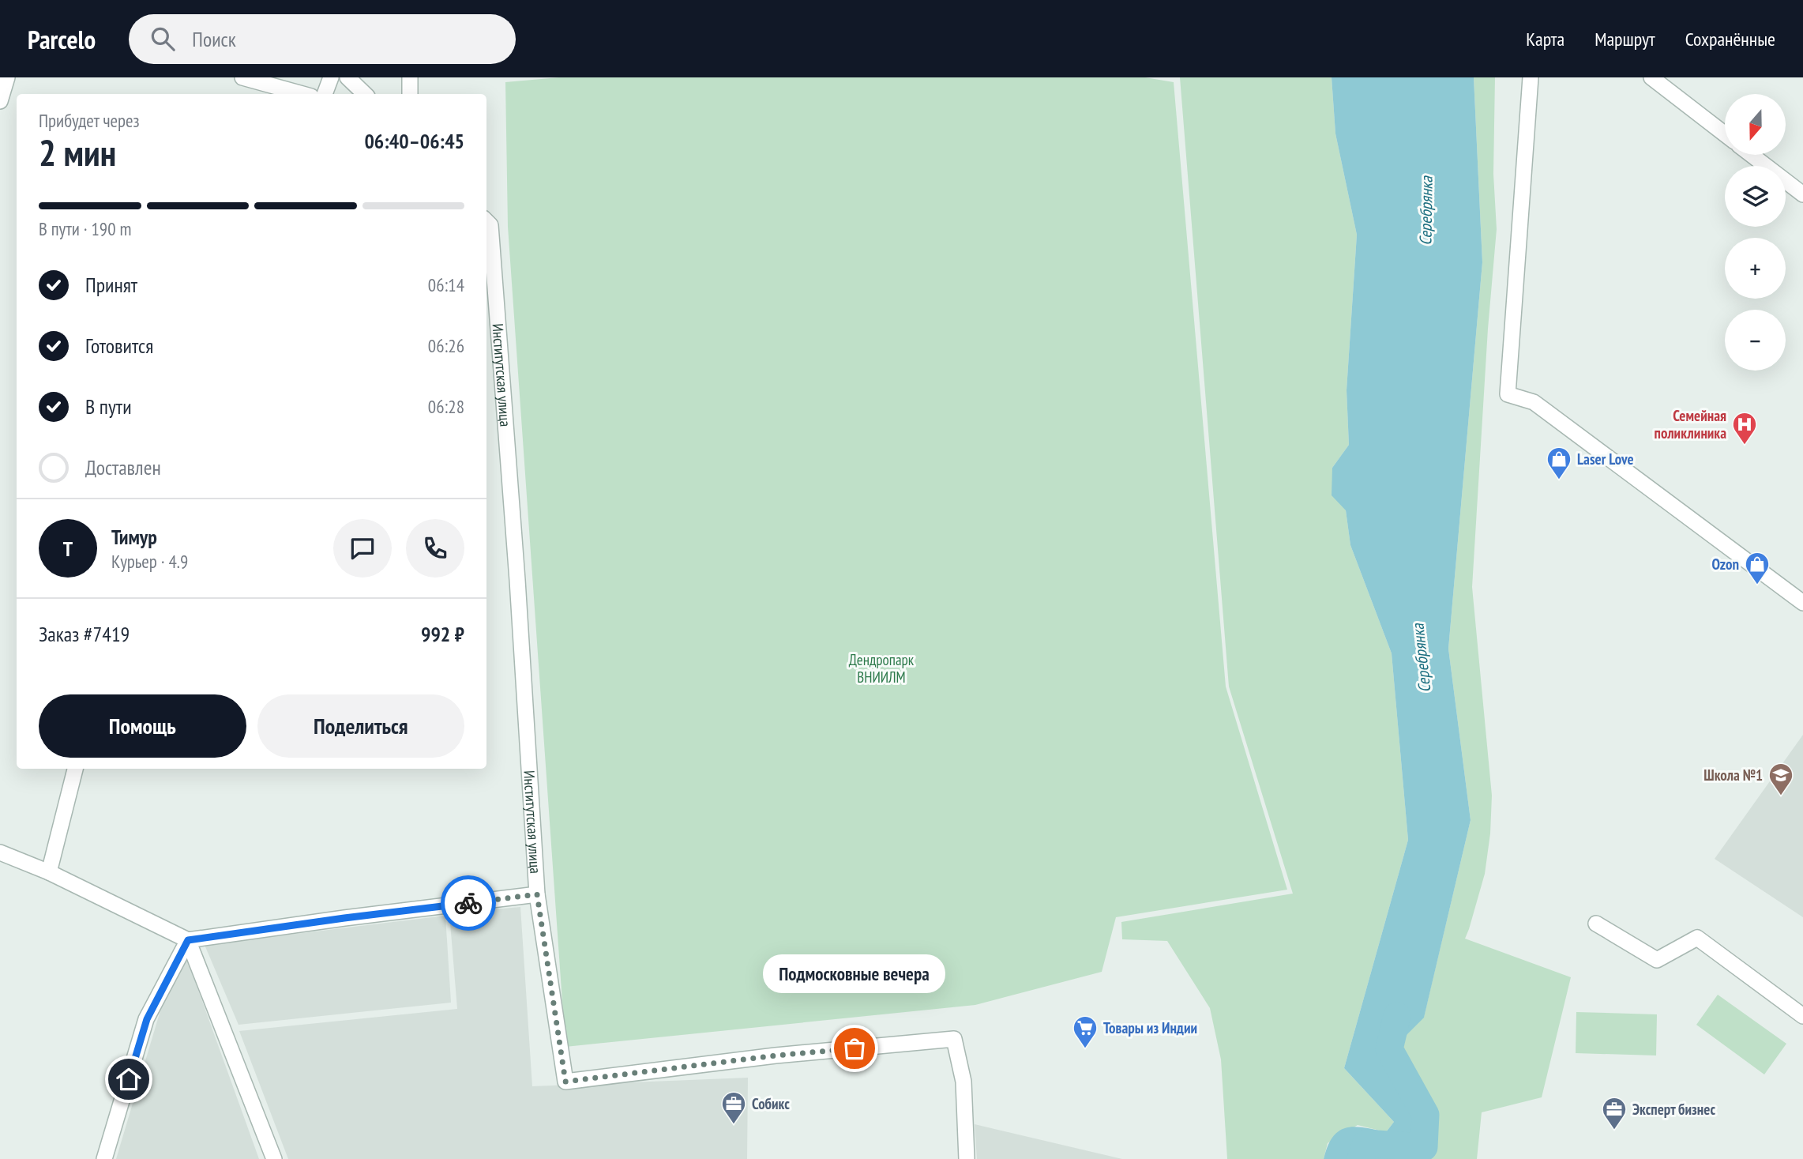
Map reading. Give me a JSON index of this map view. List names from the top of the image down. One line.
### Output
{"streets":{"street":["Институтская улица"]},"water":["Серебрянка"],"parks":["Дендропарк ВНИИЛМ"],"places":{"hospital":["Семейная поликлиника"],"shop":["Laser Love","Ozon"],"school or university":["Школа №1"],"other":["Подмосковные вечера"],"supermarket":["Товары из Индии"],"office":["Собикс","Эксперт бизнес"]},"north":"bottom","page":{"header":"Parcelo","search":"Поиск","nav":["Карта","Маршрут","Сохранённые"],"map_buttons":["+","−"],"heading":["2 мин","Прибудет через","06:40–06:45"],"panel":["Тимур","Курьер · 4.9","Заказ #7419","992 ₽"],"bar":"В пути · 190 m","list":[["Принят","06:14"],["Готовится","06:26"],["В пути","06:28"],"Доставлен"],"round":"Т","buttons":["Помощь","Поделиться"],"bubble":"Подмосковные вечера"}}
